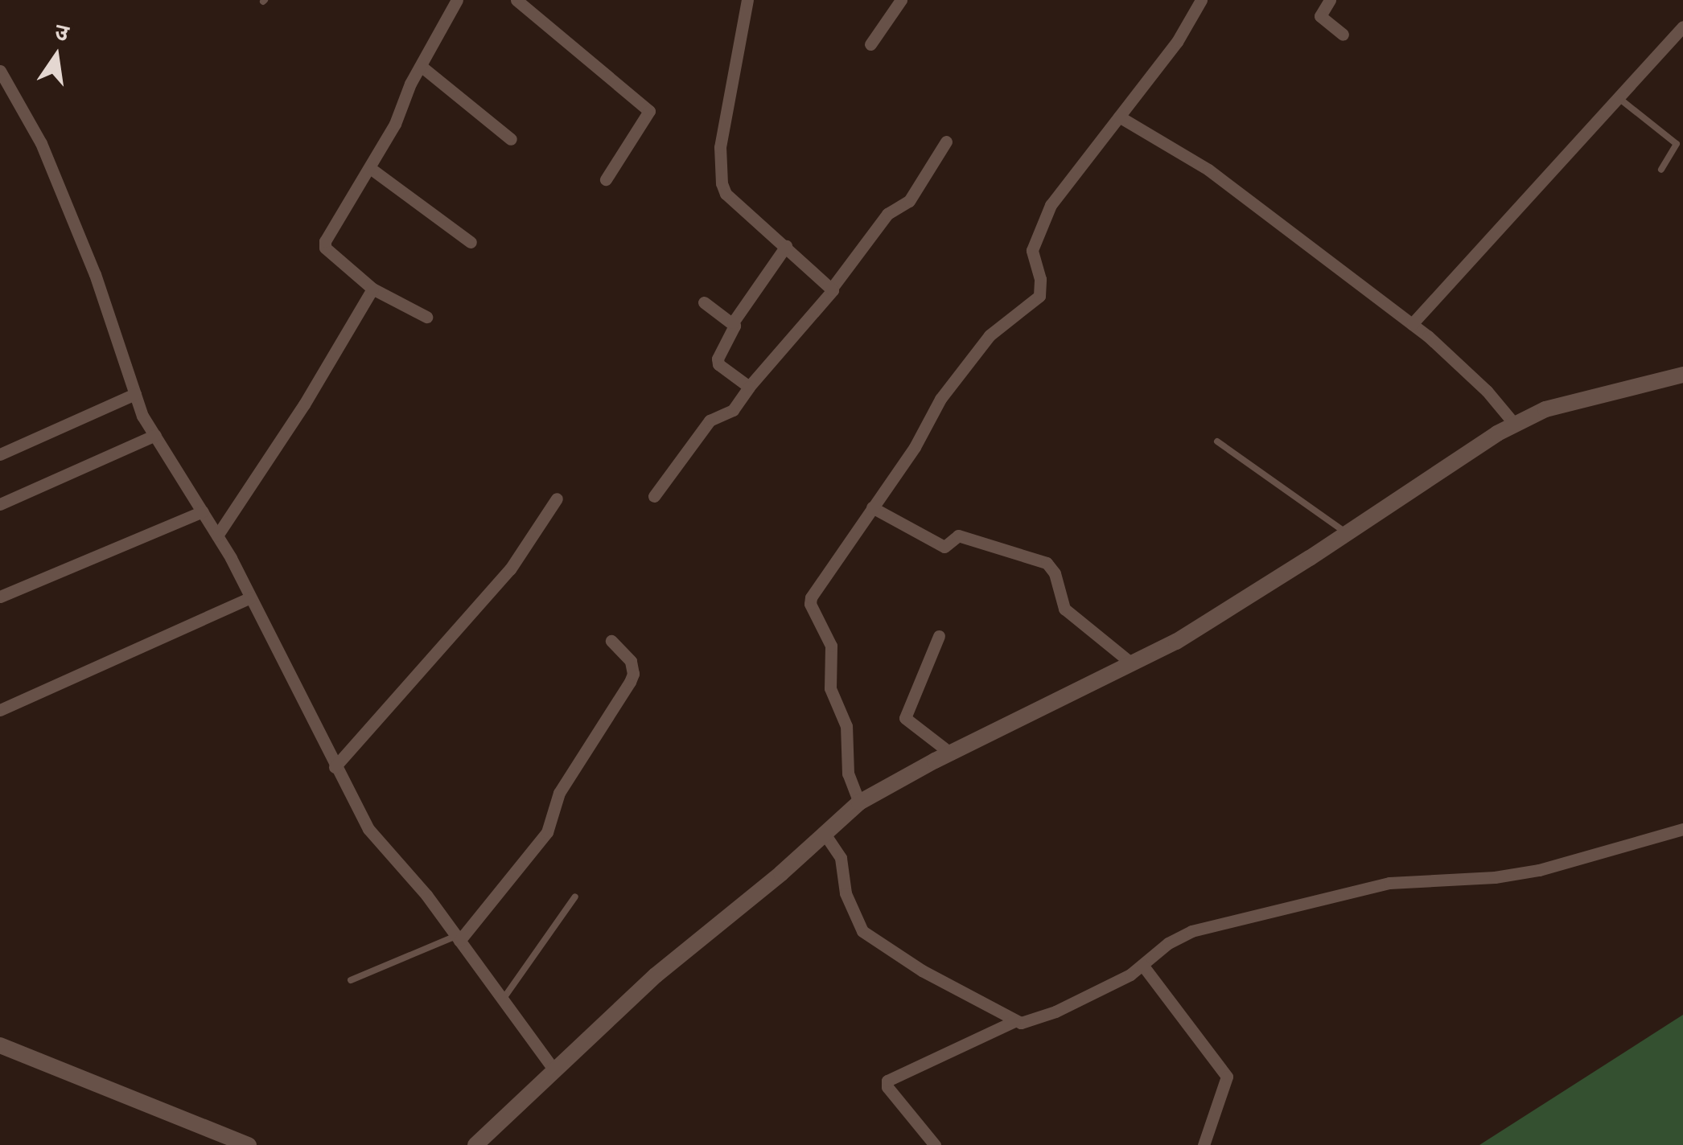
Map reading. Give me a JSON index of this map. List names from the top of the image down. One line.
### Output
{"north":"top"}
